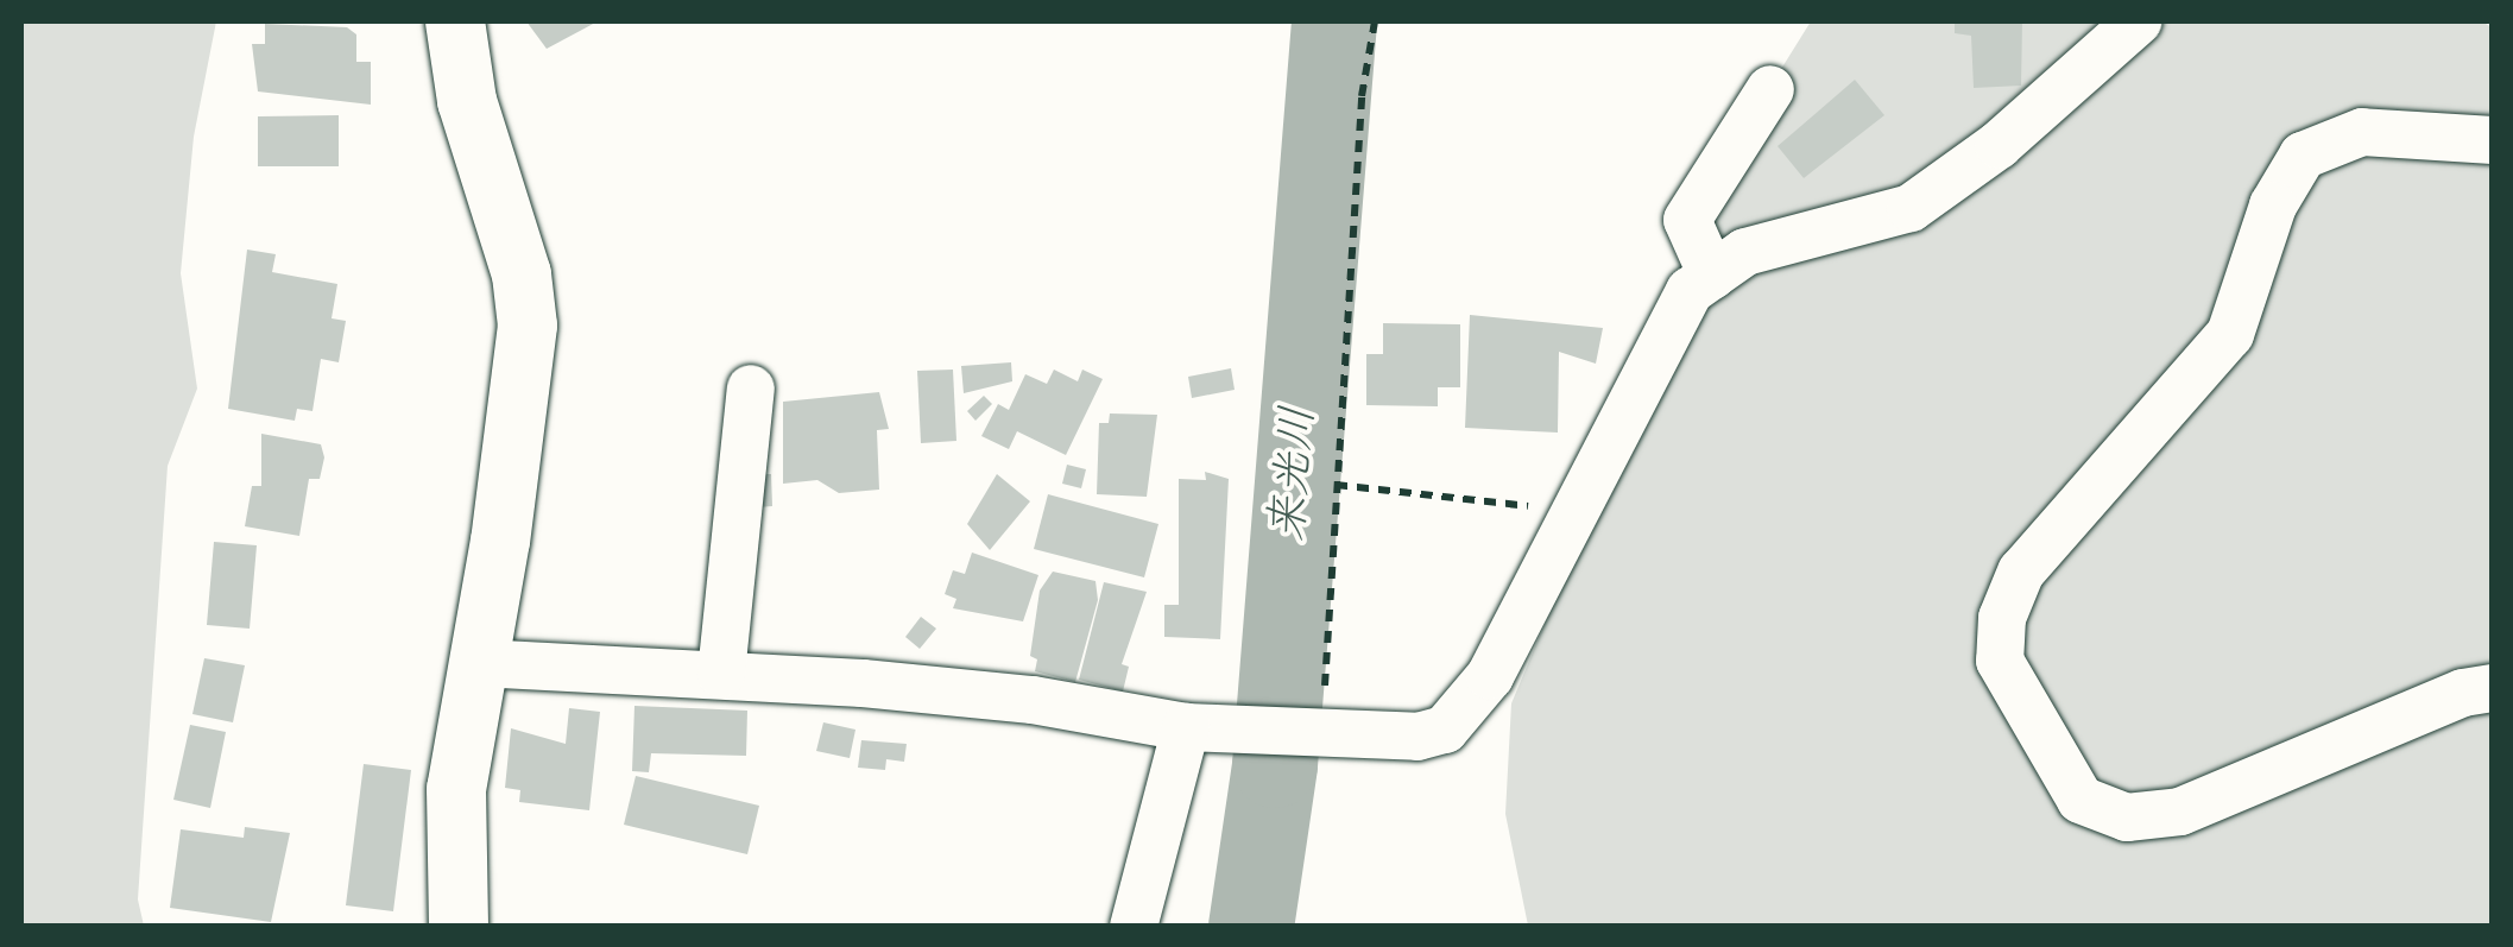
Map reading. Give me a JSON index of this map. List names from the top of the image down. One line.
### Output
{"water":["来光川"]}
